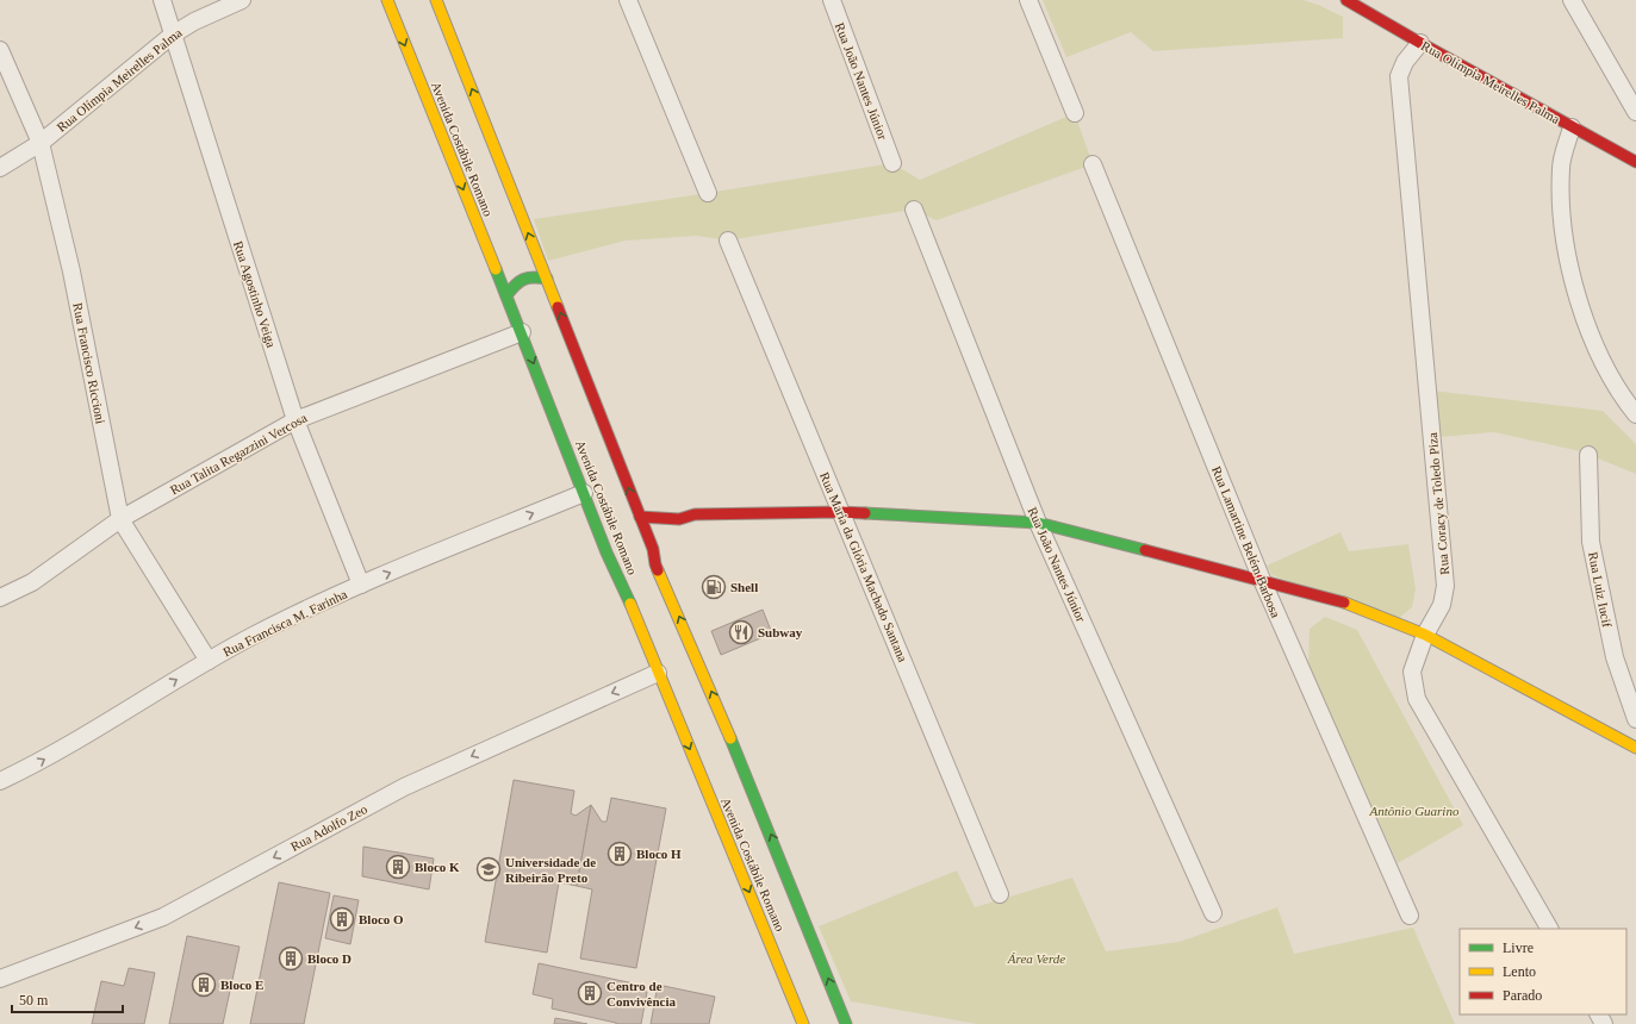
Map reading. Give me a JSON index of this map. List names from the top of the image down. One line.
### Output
{"streets":{"main road":["Rua Olímpia Meirelles Palma","Avenida Costábile Romano"],"street":["Rua João Nantes Júnior","Rua Agostinho Veiga","Rua Francisco Riccioni","Rua Talita Regazzini Vercosa","Rua Coracy de Toledo Piza","Rua Lamartine Belém Barbosa","Rua Maria da Glória Machado Santana","Rua Luiz Iucif","Rua Francisca M. Farinha","Rua Adolfo Zeo"]},"crossings":[["Rua Olímpia Meirelles Palma","Rua Agostinho Veiga"],["Rua Olímpia Meirelles Palma","Rua Francisco Riccioni"],["Rua Olímpia Meirelles Palma","Rua Coracy de Toledo Piza"],["Avenida Costábile Romano","Rua Talita Regazzini Vercosa"],["Avenida Costábile Romano","Rua Francisca M. Farinha"],["Avenida Costábile Romano","Rua Adolfo Zeo"],["Rua Agostinho Veiga","Rua Talita Regazzini Vercosa"],["Rua Agostinho Veiga","Rua Francisca M. Farinha"],["Rua Francisco Riccioni","Rua Talita Regazzini Vercosa"],["Rua Francisco Riccioni","Rua Francisca M. Farinha"]],"one_way":["Rua Francisca M. Farinha","Rua Adolfo Zeo"],"parks":["Antônio Guarino","Área Verde"],"places":{"fuel station":["Shell"],"restaurant":["Subway"],"building":["Bloco H","Bloco K","Bloco O","Bloco D","Bloco E","Centro de Convivência"],"school or university":["Universidade de Ribeirão Preto"]},"legend":["Livre","Lento","Parado"],"scale_bar":"50 m"}
